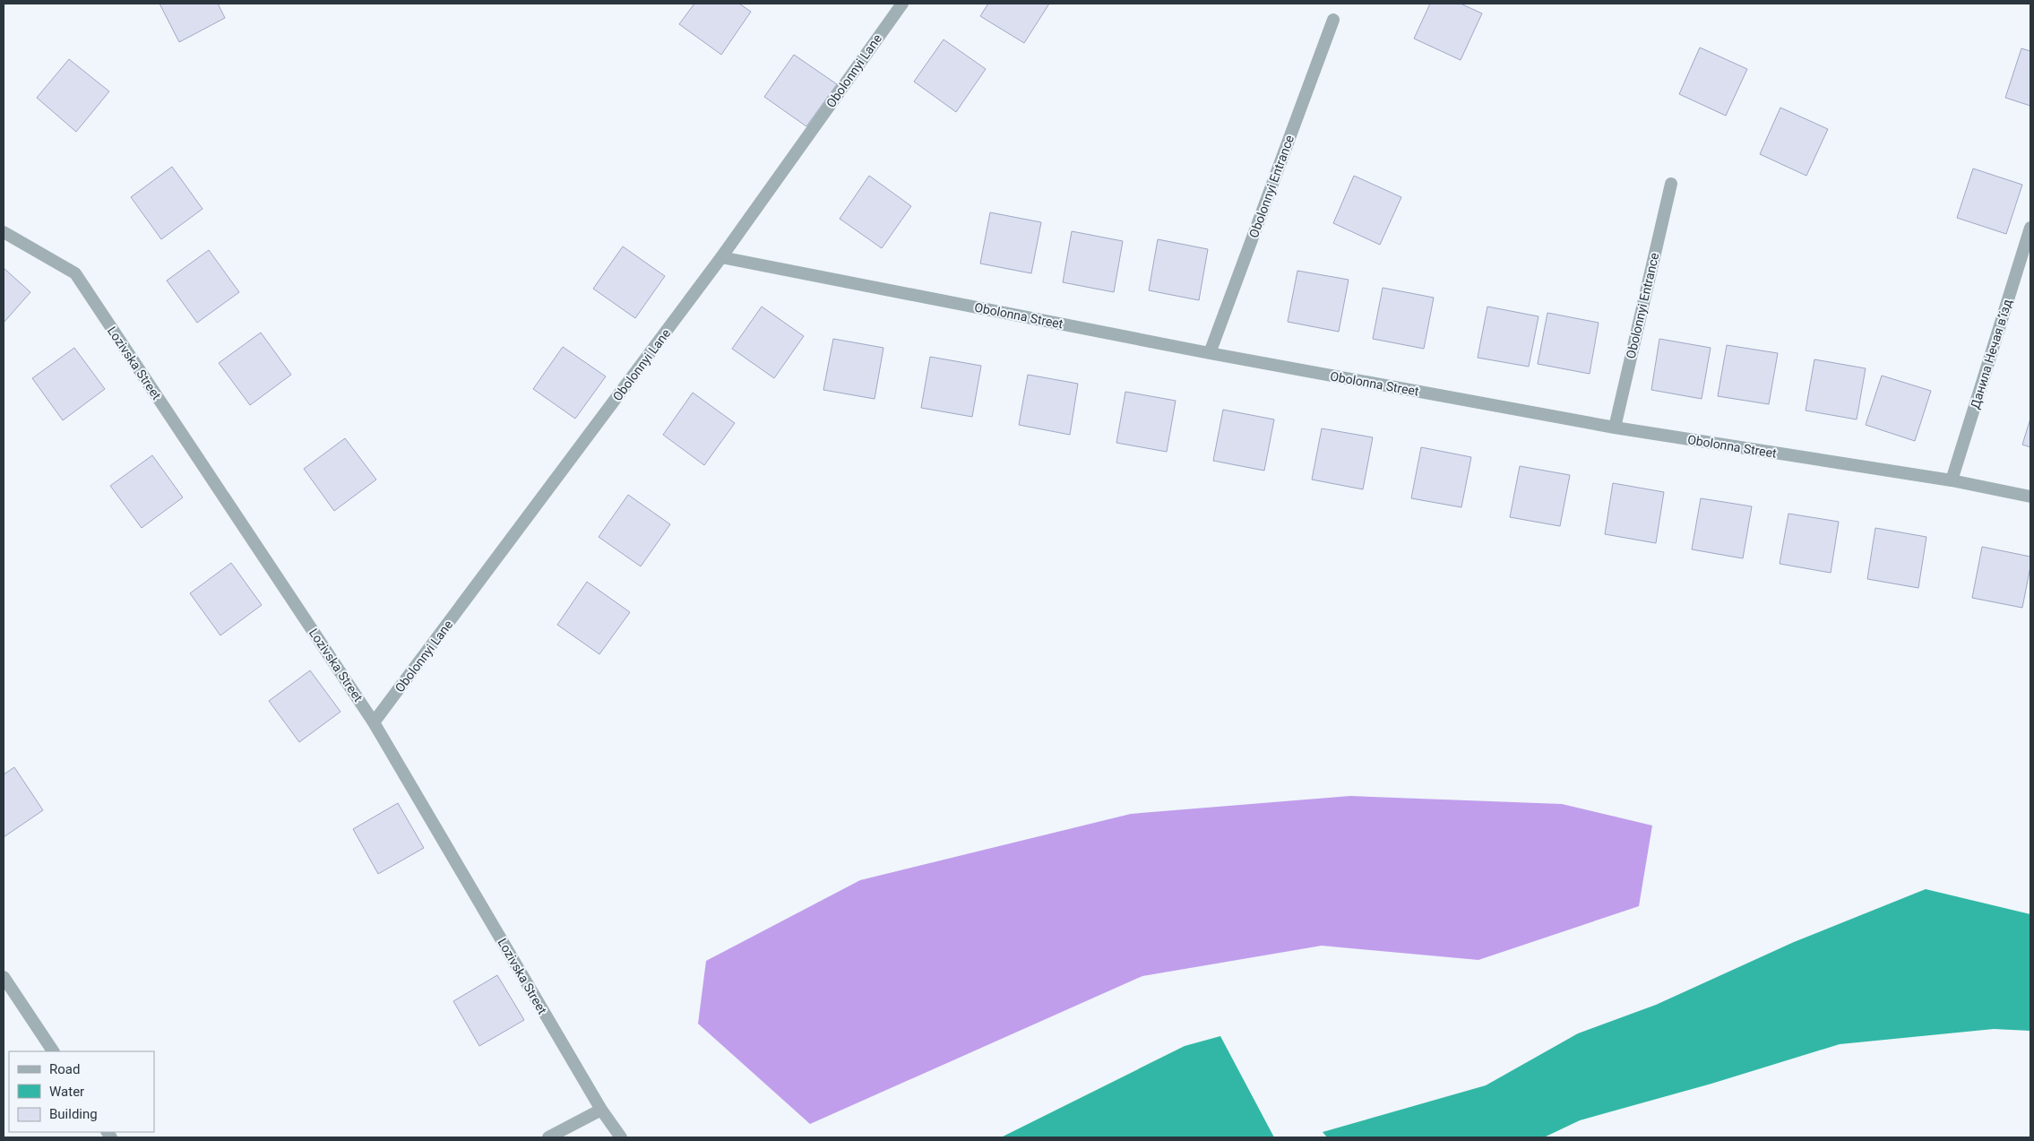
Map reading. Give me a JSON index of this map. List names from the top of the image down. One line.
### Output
{"streets":{"street":["Obolonnyi Lane","Obolonnyi Entrance","Obolonna Street","Данила Нечая в’їзд","Lozivska Street"]},"crossings":[["Obolonnyi Lane","Obolonna Street"],["Obolonnyi Lane","Lozivska Street"],["Obolonnyi Entrance","Obolonna Street"],["Obolonna Street","Данила Нечая в’їзд"]],"legend":["Road","Water","Building"]}
